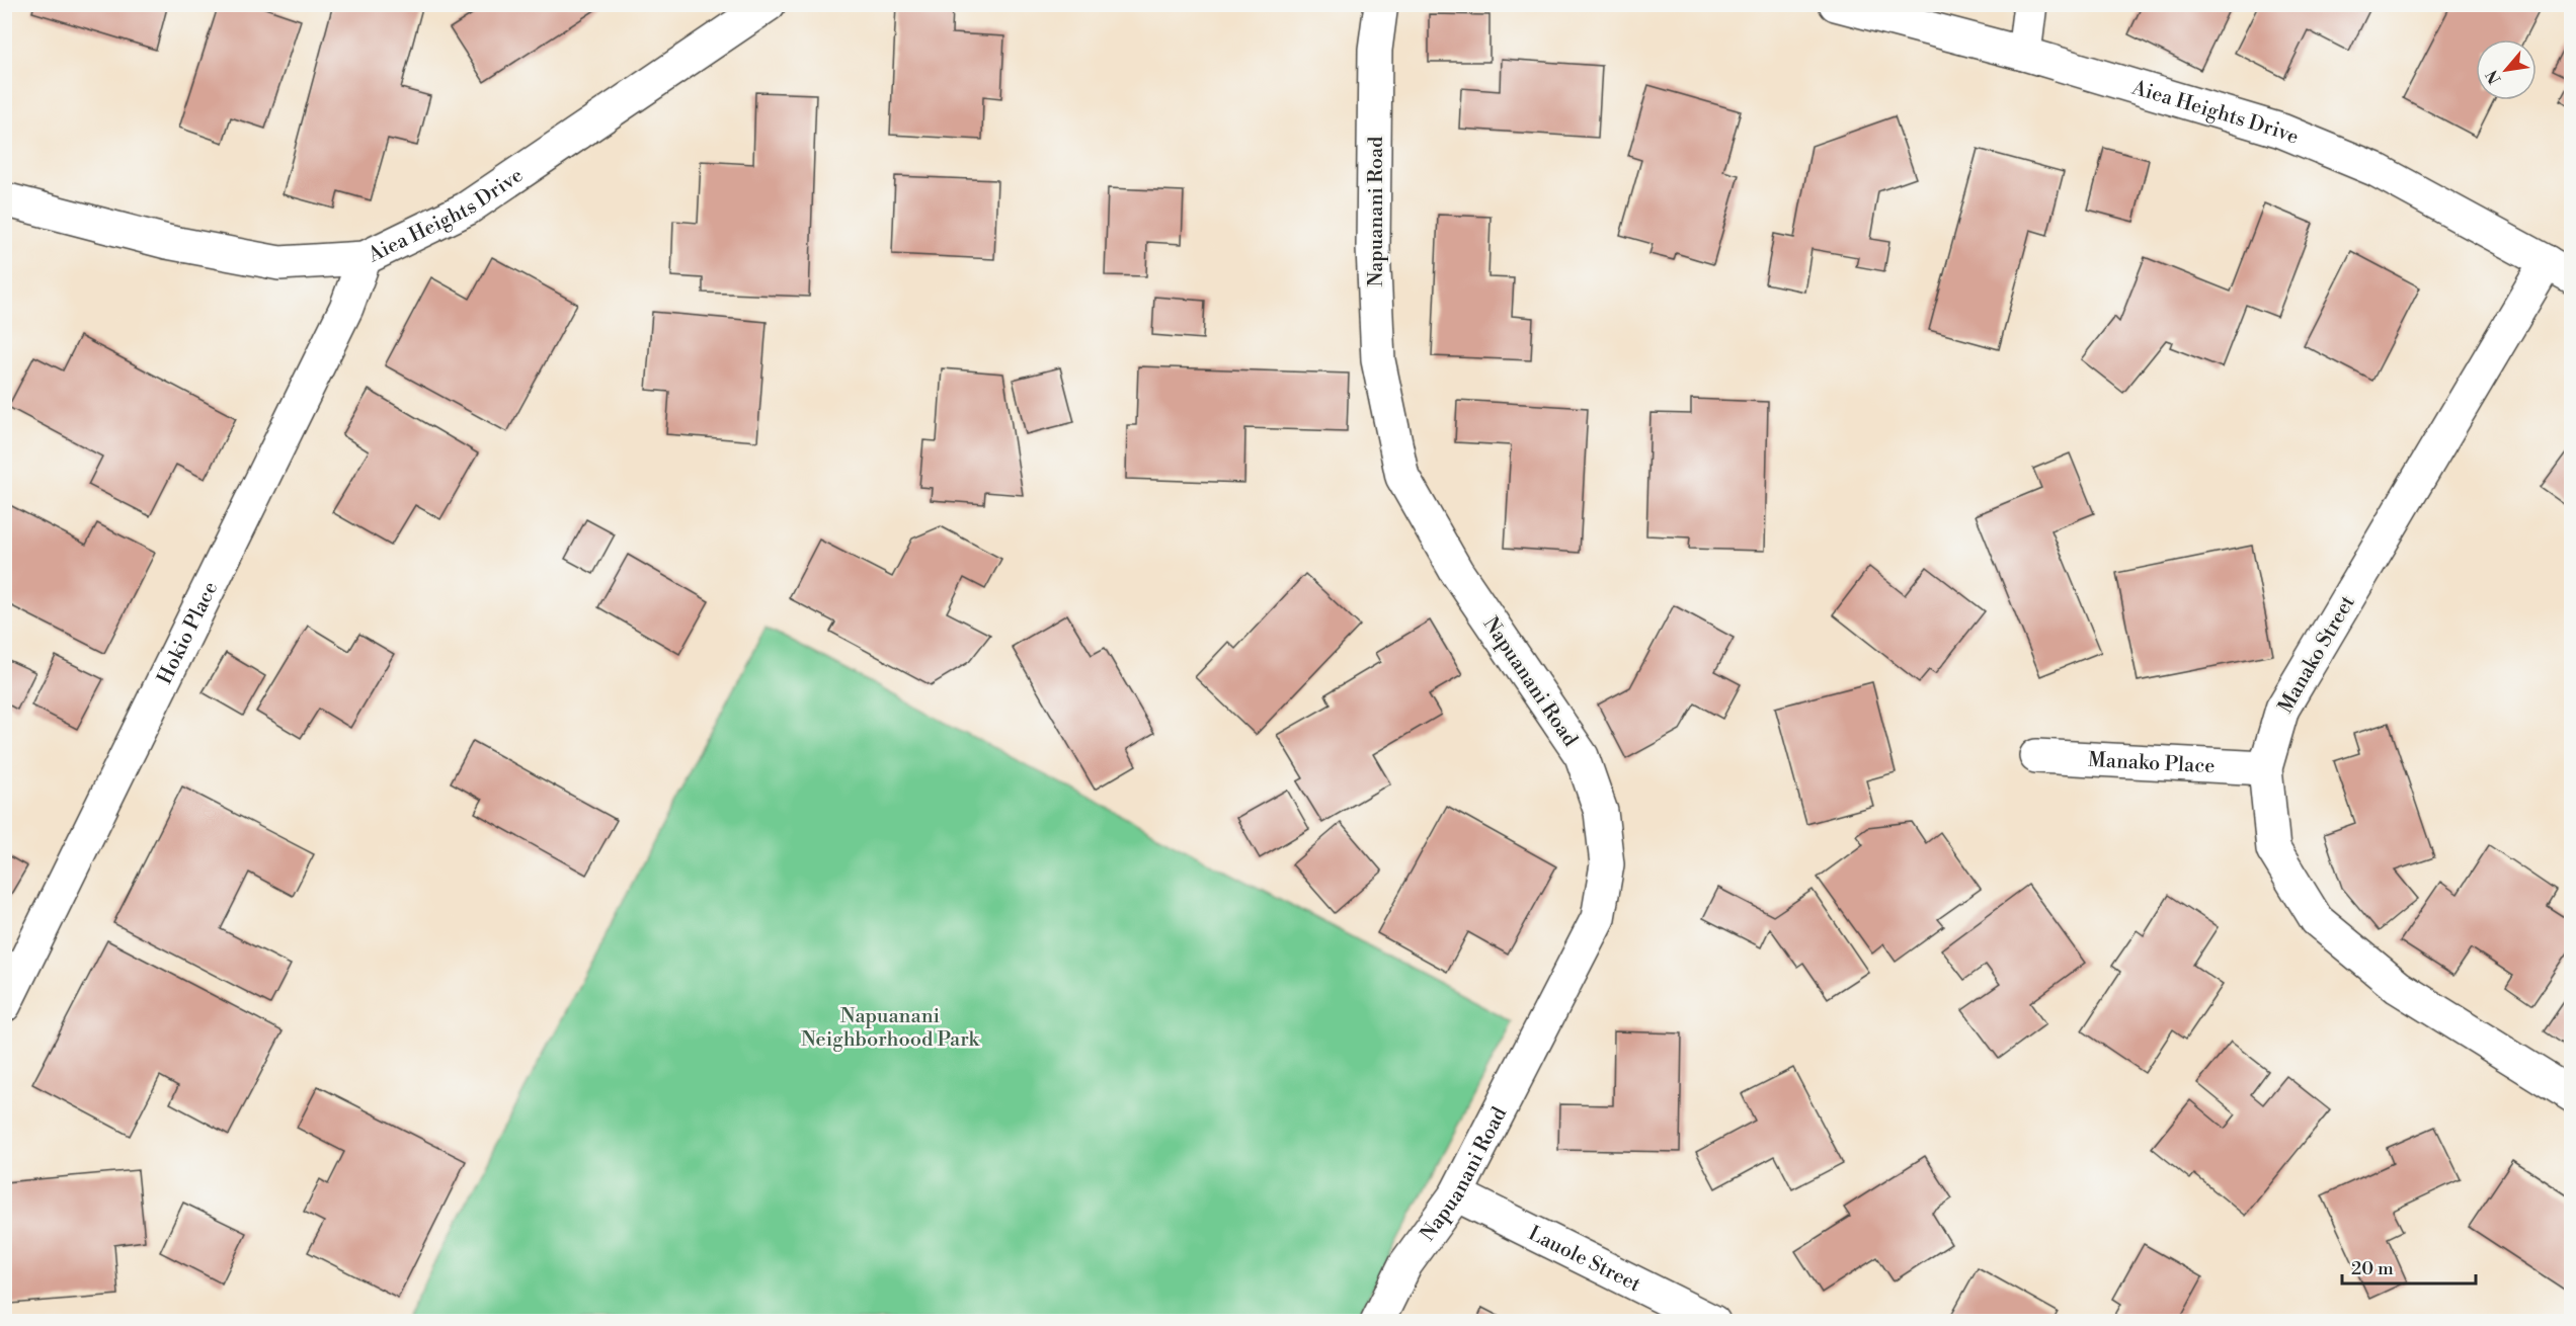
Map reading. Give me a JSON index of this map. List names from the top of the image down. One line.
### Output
{"streets":{"street":["Aiea Heights Drive","Napuanani Road","Hokio Place","Manako Street","Manako Place","Lauole Street"]},"crossings":[["Aiea Heights Drive","Hokio Place"],["Aiea Heights Drive","Manako Street"],["Napuanani Road","Lauole Street"],["Manako Street","Manako Place"]],"parks":["Napuanani Neighborhood Park"],"scale_bar":"20 m","north":"bottom left"}
